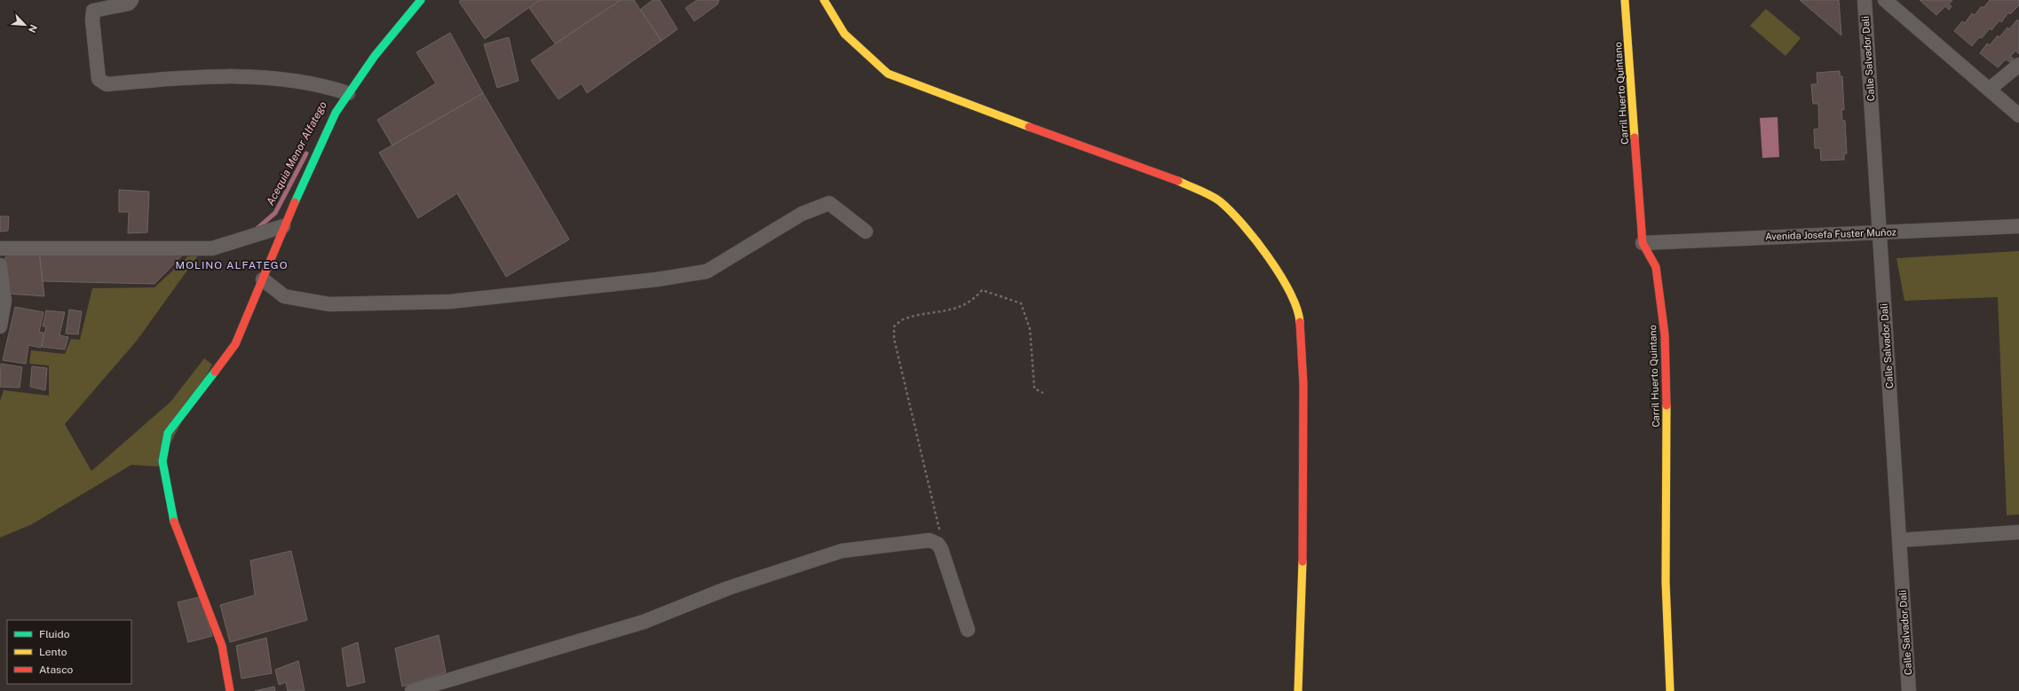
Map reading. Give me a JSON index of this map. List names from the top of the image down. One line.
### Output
{"streets":{"street":["Calle Salvador Dali","Carril Huerto Quintano","Avenida Josefa Fuster Muñoz"]},"crossings":[["Calle Salvador Dali","Avenida Josefa Fuster Muñoz"],["Carril Huerto Quintano","Avenida Josefa Fuster Muñoz"]],"districts":["MOLINO ALFATEGO"],"water":["Acequia Menor Alfatego"],"legend":["Fluido","Lento","Atasco"],"north":"bottom right"}
